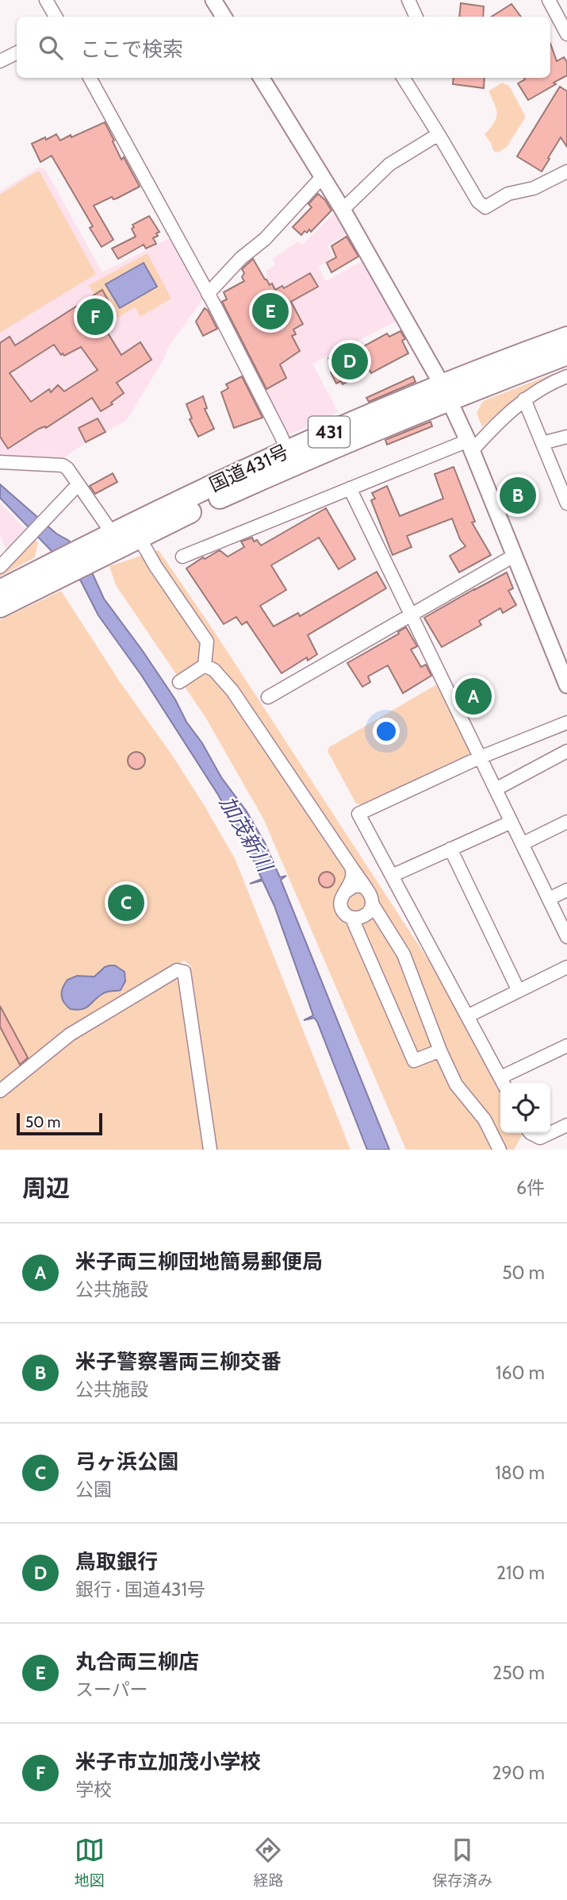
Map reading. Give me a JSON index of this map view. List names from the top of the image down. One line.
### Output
{"streets":{"highway":["431","国道431号"]},"water":["加茂新川"],"scale_bar":"50 m","page":{"search":"ここで検索","pins":["E","F","D","B","A","C"],"scale":"50 m","heading":["周辺","6件"],"list":[{"mark":"A","name":"米子両三柳団地簡易郵便局","note":"公共施設","value":"50 m"},{"mark":"B","name":"米子警察署両三柳交番","note":"公共施設","value":"160 m"},{"mark":"C","name":"弓ヶ浜公園","note":"公園","value":"180 m"},{"mark":"D","name":"鳥取銀行","note":"銀行 · 国道431号","value":"210 m"},{"mark":"E","name":"丸合両三柳店","note":"スーパー","value":"250 m"},{"mark":"F","name":"米子市立加茂小学校","note":"学校","value":"290 m"}],"nav":["地図","経路","保存済み"]}}
